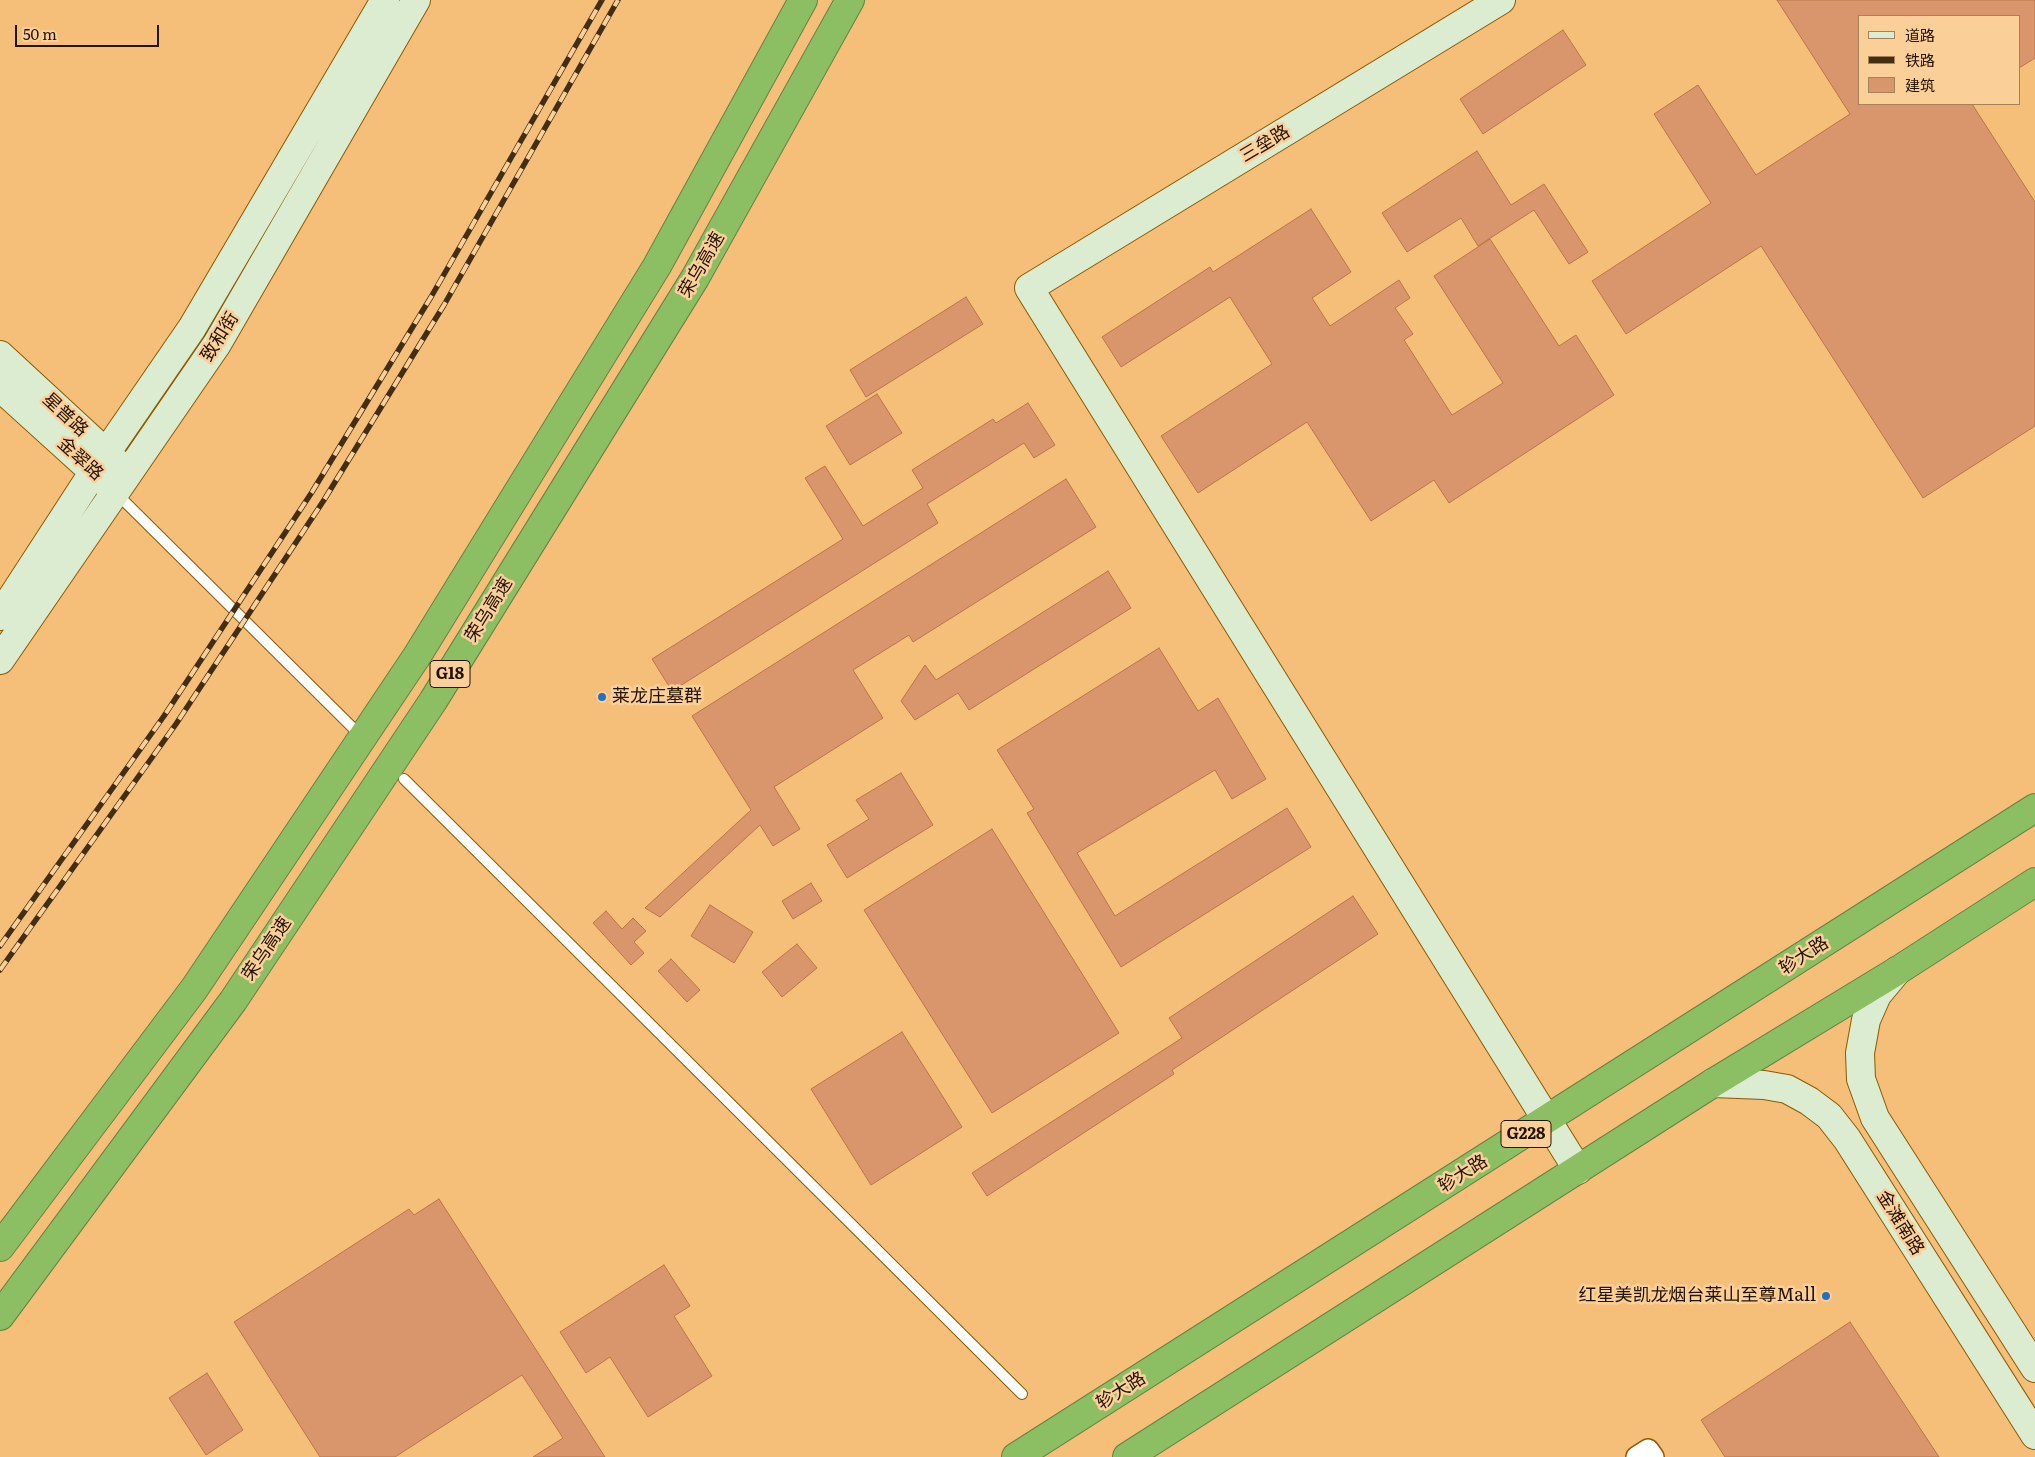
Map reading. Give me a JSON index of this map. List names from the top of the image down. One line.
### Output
{"streets":{"highway":["荣乌高速","G18","轸大路","G228"],"street":["三垒路","致和街","星普路","金翠路","金滩南路"]},"crossings":[["三垒路","轸大路"],["致和街","星普路"],["致和街","金翠路"],["星普路","金翠路"]],"places":["莱龙庄墓群","红星美凯龙烟台莱山至尊Mall"],"legend":["道路","铁路","建筑"],"scale_bar":"50 m"}
